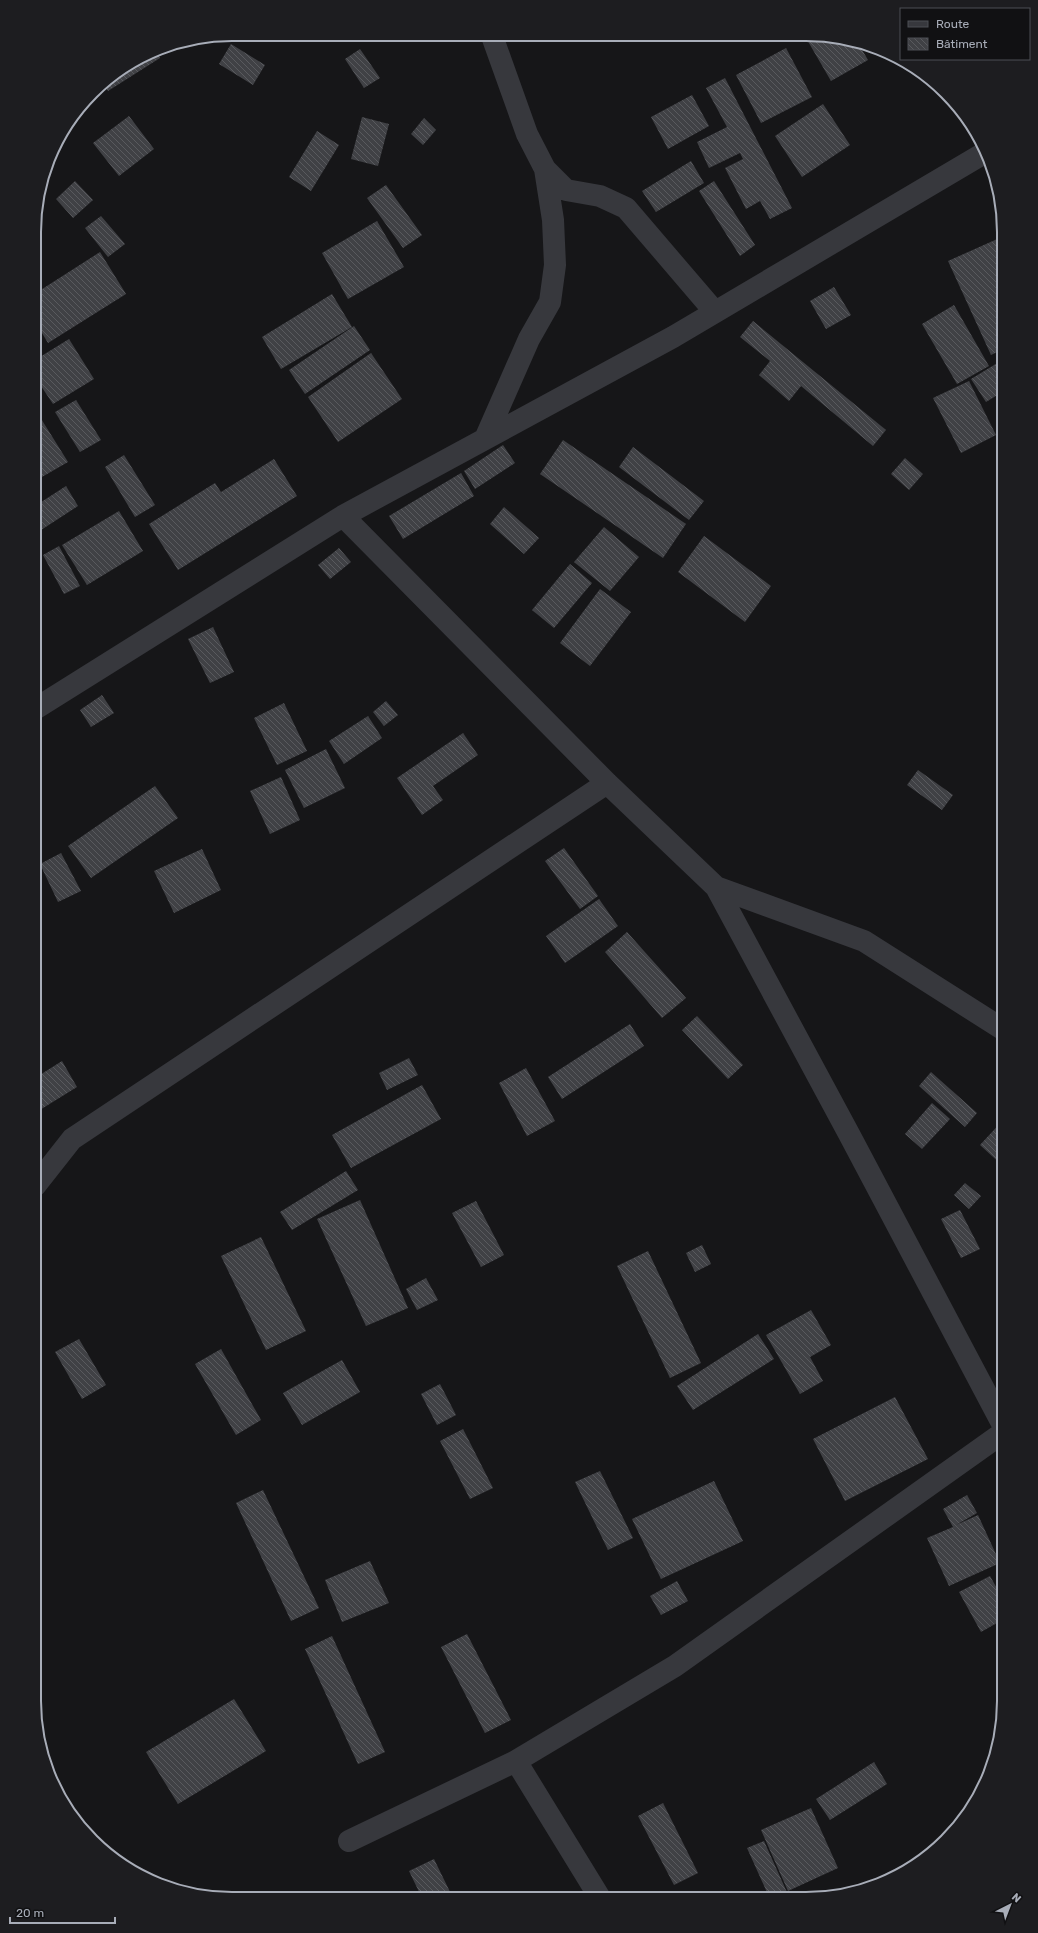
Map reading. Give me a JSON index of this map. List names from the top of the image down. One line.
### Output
{"legend":["Route","Bâtiment"],"scale_bar":"20 m","north":"top right"}
